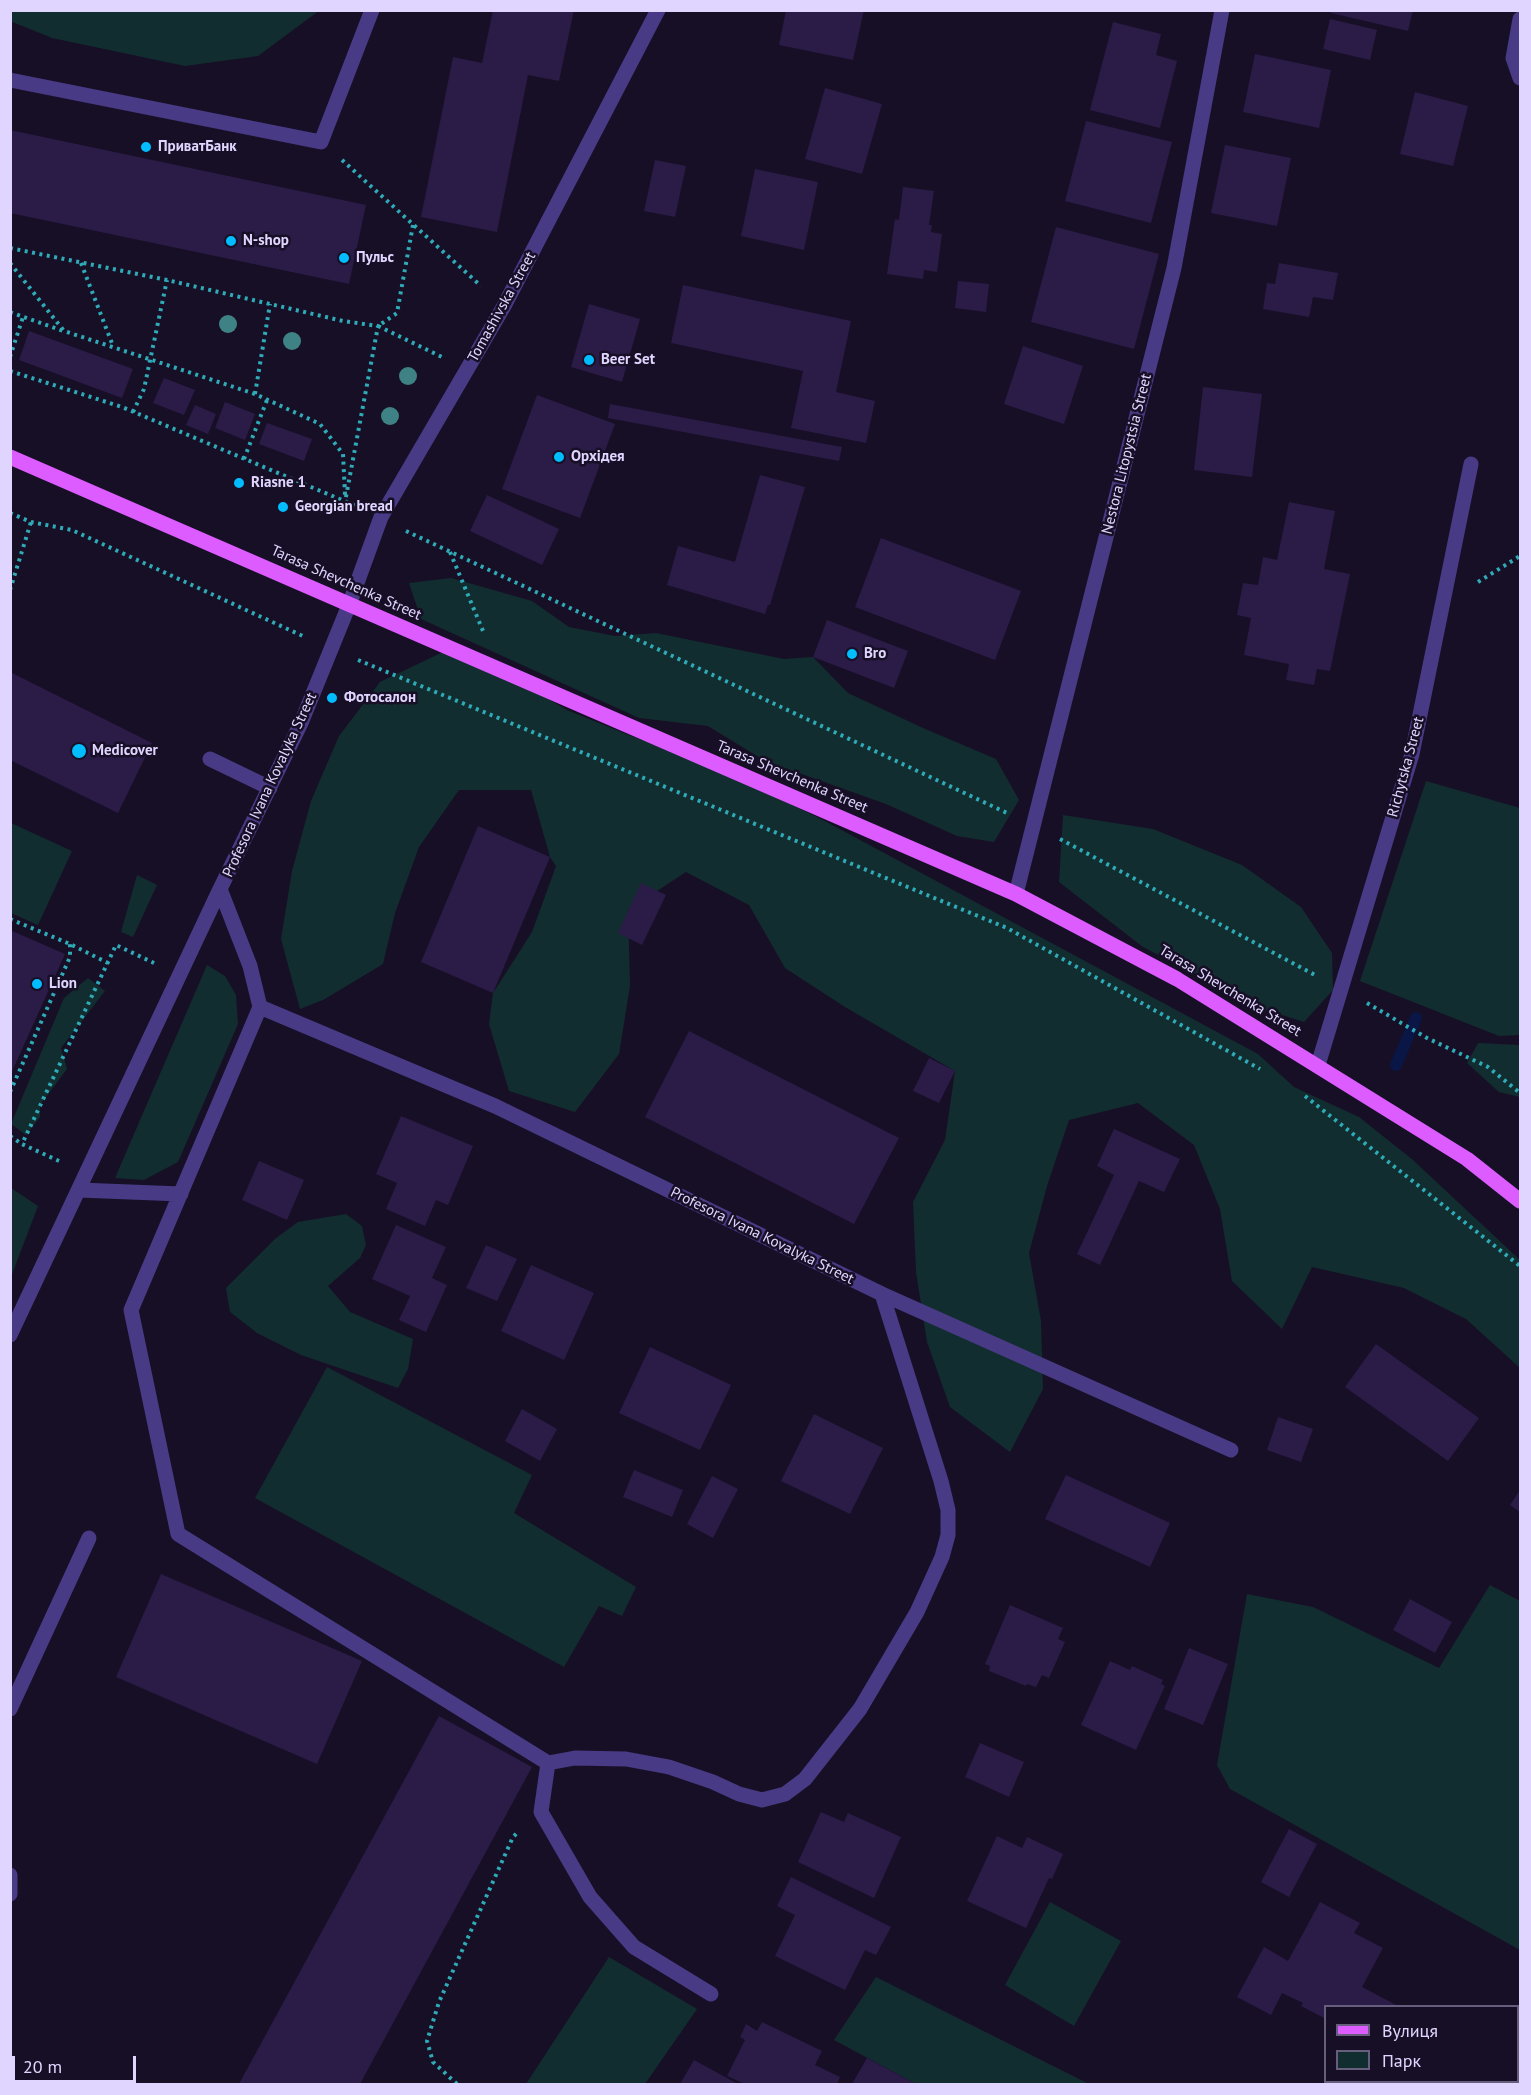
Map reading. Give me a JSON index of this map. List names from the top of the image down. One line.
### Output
{"streets":{"main road":["Tarasa Shevchenka Street"],"street":["Tomashivska Street","Nestora Litopystsia Street","Richytska Street","Profesora Ivana Kovalyka Street"]},"crossings":[["Tomashivska Street","Tarasa Shevchenka Street"],["Tomashivska Street","Profesora Ivana Kovalyka Street"],["Nestora Litopystsia Street","Tarasa Shevchenka Street"],["Tarasa Shevchenka Street","Richytska Street"],["Tarasa Shevchenka Street","Profesora Ivana Kovalyka Street"]],"places":["ПриватБанк","N-shop","Пульс","Beer Set","Орхідея","Riasne 1","Georgian bread","Bro","Фотосалон","Medicover","Lion"],"legend":["Вулиця","Парк"],"scale_bar":"20 m"}
